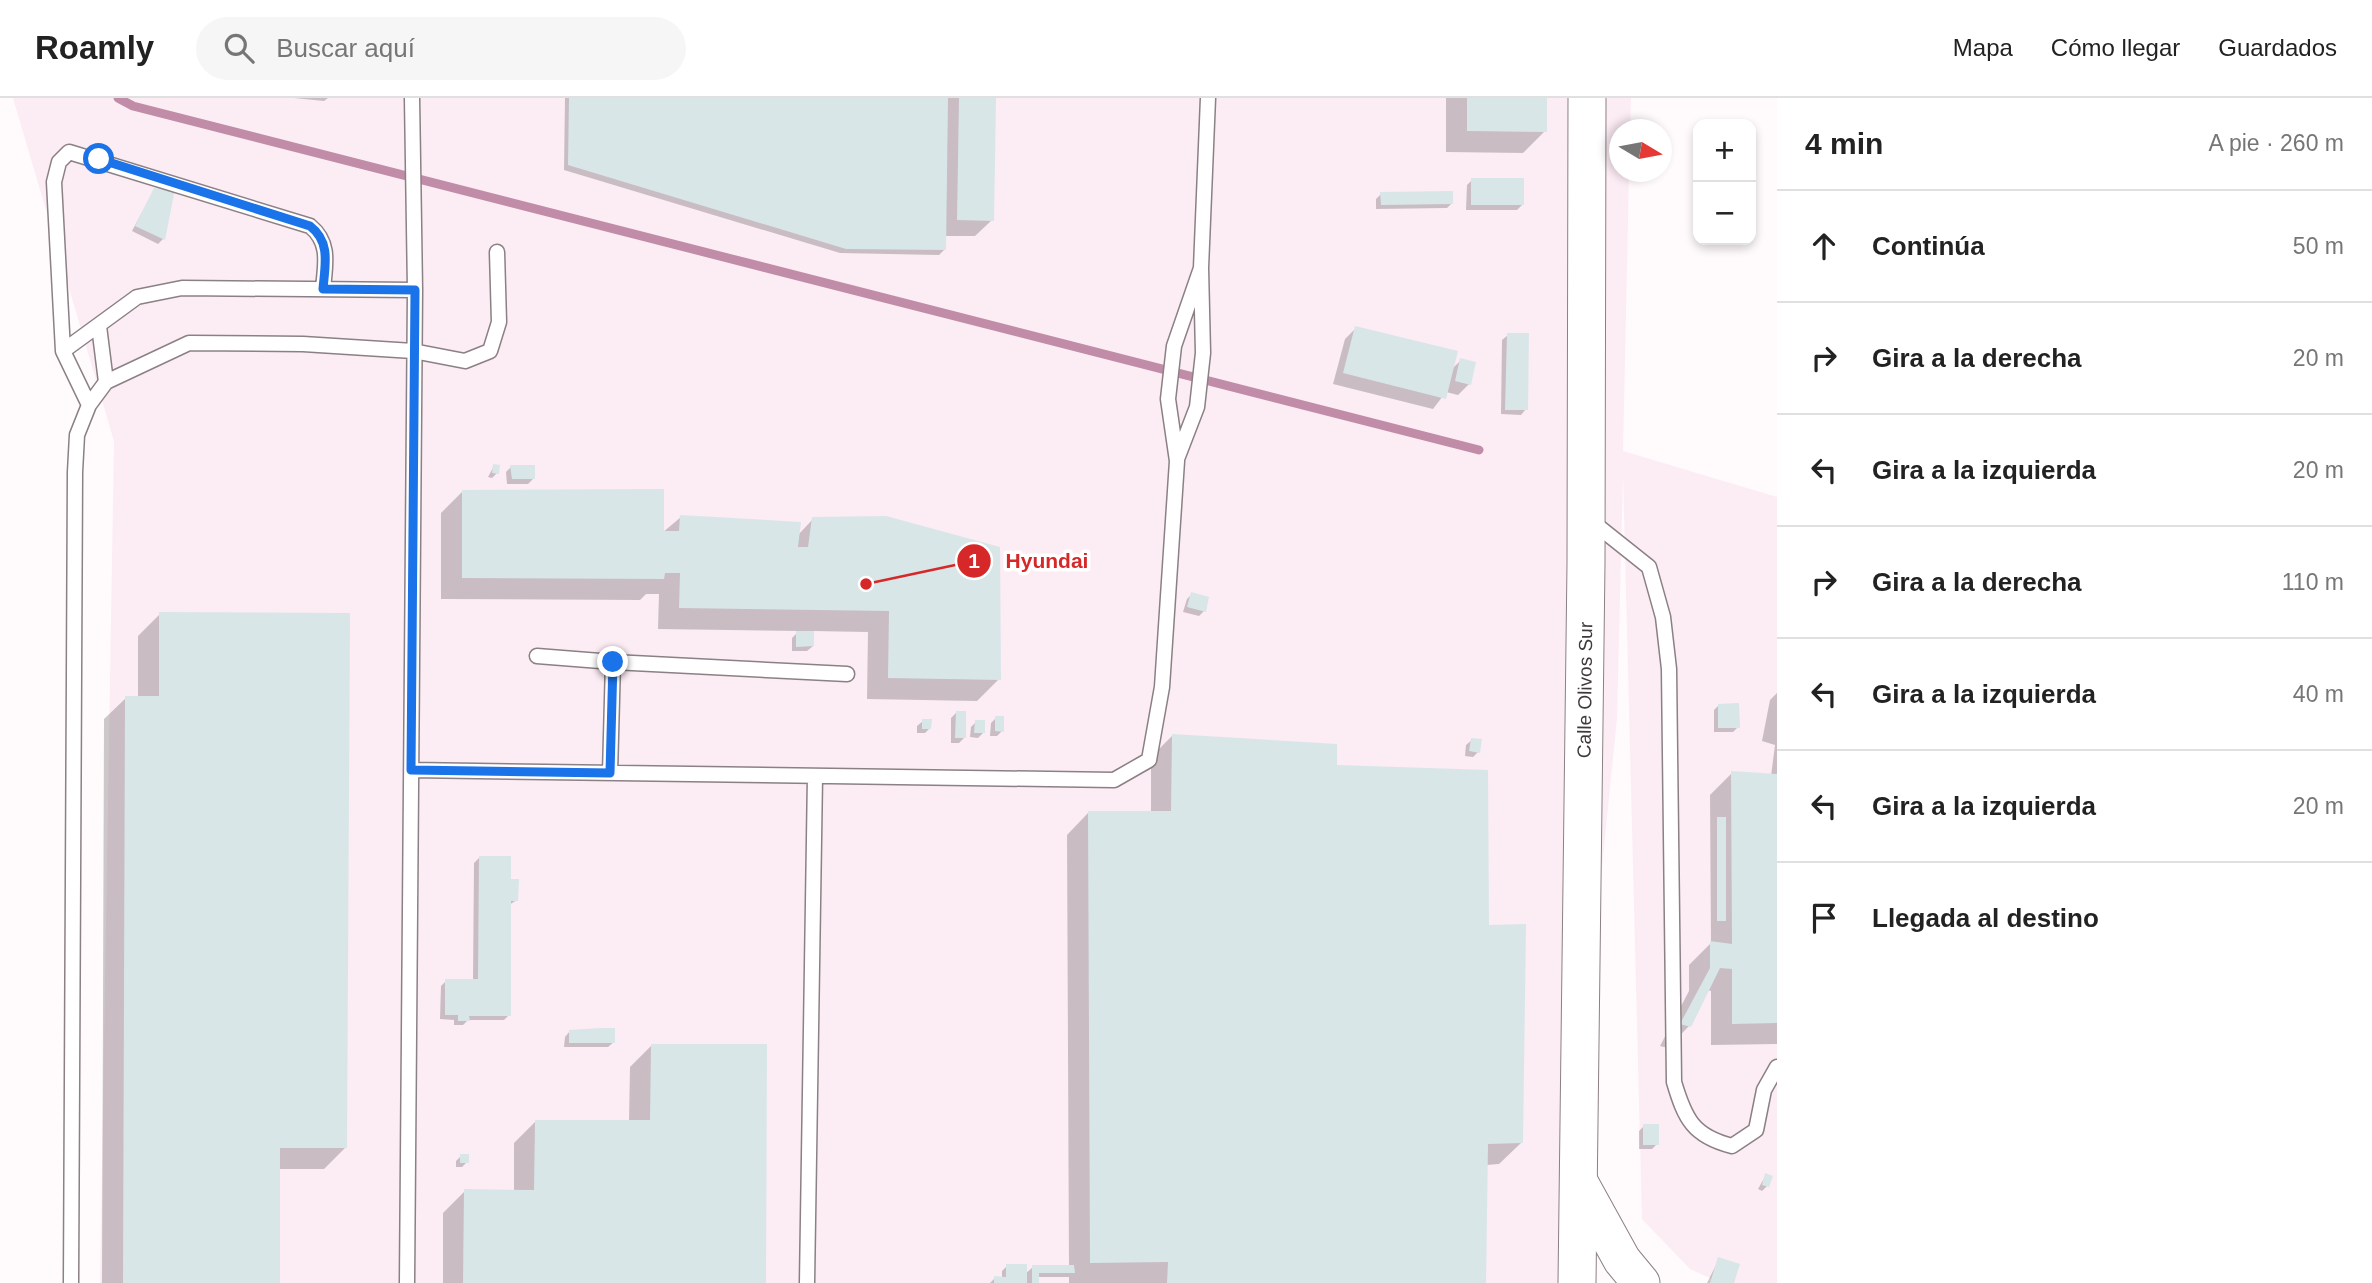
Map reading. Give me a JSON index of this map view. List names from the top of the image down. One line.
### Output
{"streets":{"main road":["Calle Olivos Sur"]},"places":["Hyundai"],"north":"right","page":{"header":"Roamly","search":"Buscar aquí","nav":["Mapa","Cómo llegar","Guardados"],"heading":["4 min","A pie · 260 m"],"map_buttons":["+","−"],"list":[["Continúa","50 m"],["Gira a la derecha","20 m"],["Gira a la izquierda","20 m"],["Gira a la derecha","110 m"],["Gira a la izquierda","40 m"],["Gira a la izquierda","20 m"],"Llegada al destino"]}}
